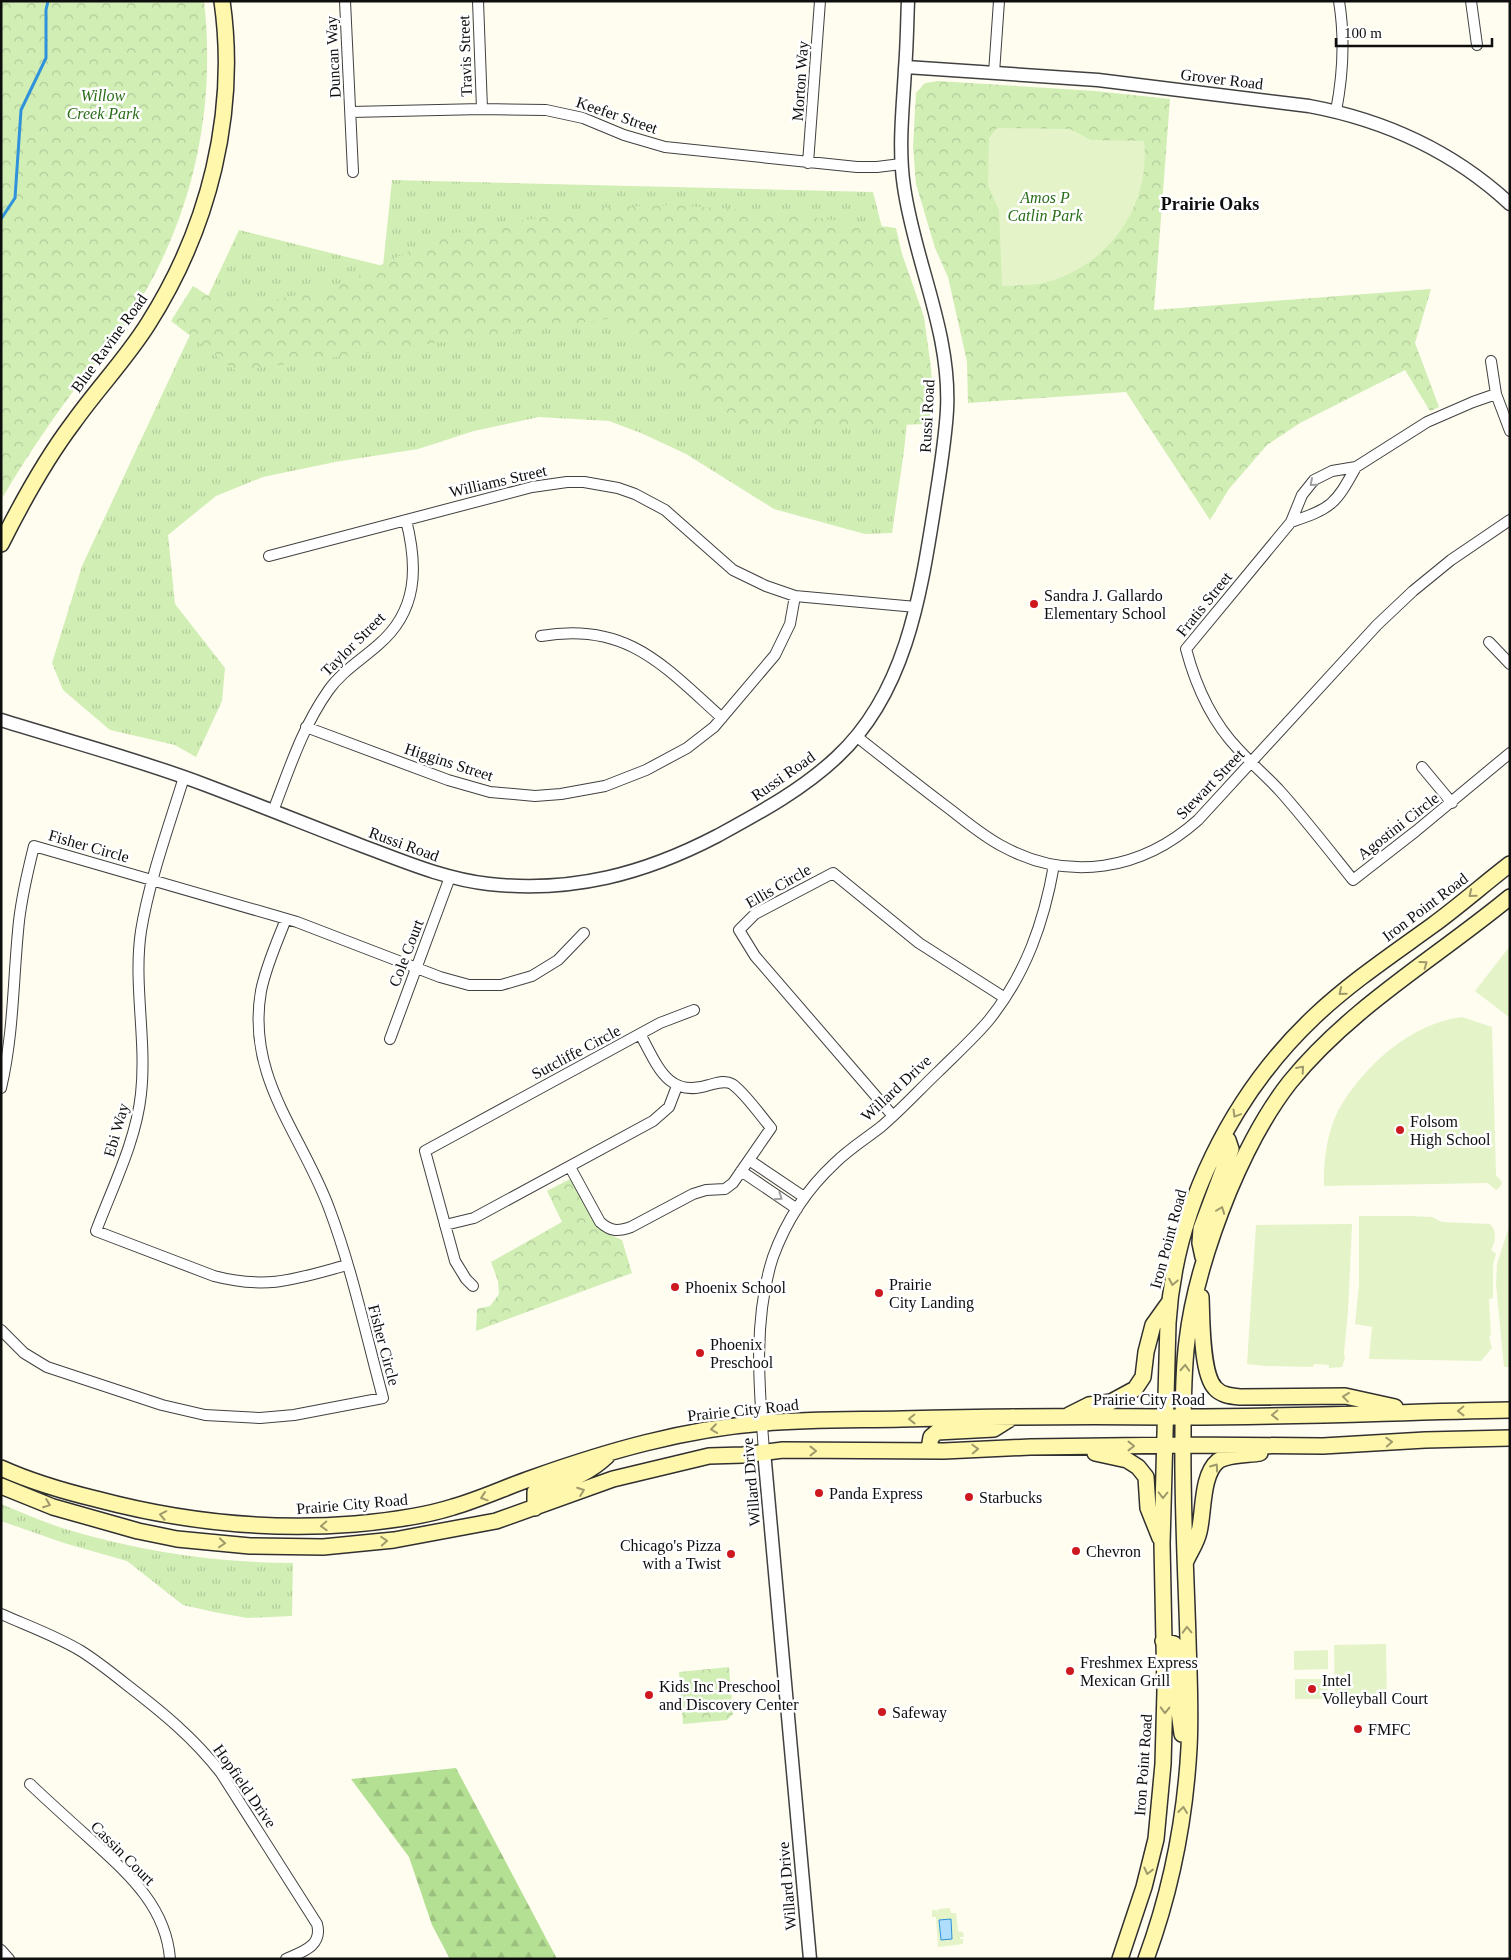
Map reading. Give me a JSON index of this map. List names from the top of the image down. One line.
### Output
{"streets":{"main road":["Blue Ravine Road","Iron Point Road","Prairie City Road"],"street":["Travis Street","Duncan Way","Grover Road","Morton Way","Keefer Street","Russi Road","Williams Street","Fratis Street","Taylor Street","Higgins Street","Stewart Street","Agostini Circle","Fisher Circle","Ellis Circle","Cole Court","Sutcliffe Circle","Willard Drive","Ebi Way","Hopfield Drive","Cassin Court"]},"crossings":[["Travis Street","Keefer Street"],["Duncan Way","Keefer Street"],["Grover Road","Russi Road"],["Morton Way","Keefer Street"],["Keefer Street","Russi Road"],["Russi Road","Williams Street"],["Russi Road","Taylor Street"],["Russi Road","Stewart Street"],["Russi Road","Cole Court"],["Russi Road","Ebi Way"],["Williams Street","Taylor Street"],["Williams Street","Higgins Street"],["Fratis Street","Stewart Street"],["Fratis Street","Agostini Circle"],["Taylor Street","Higgins Street"],["Stewart Street","Agostini Circle"],["Stewart Street","Willard Drive"],["Fisher Circle","Cole Court"],["Fisher Circle","Ebi Way"],["Ellis Circle","Willard Drive"],["Iron Point Road","Prairie City Road"],["Willard Drive","Prairie City Road"]],"districts":["Prairie Oaks"],"parks":["Willow Creek Park","Amos P Catlin Park"],"places":["Sandra J. Gallardo Elementary School","Folsom High School","Phoenix School","Prairie City Landing","Phoenix Preschool","Panda Express","Starbucks","Chevron","Chicago's Pizza with a Twist","Freshmex Express Mexican Grill","Intel Volleyball Court","Kids Inc Preschool and Discovery Center","Safeway","FMFC"],"scale_bar":"100 m"}
